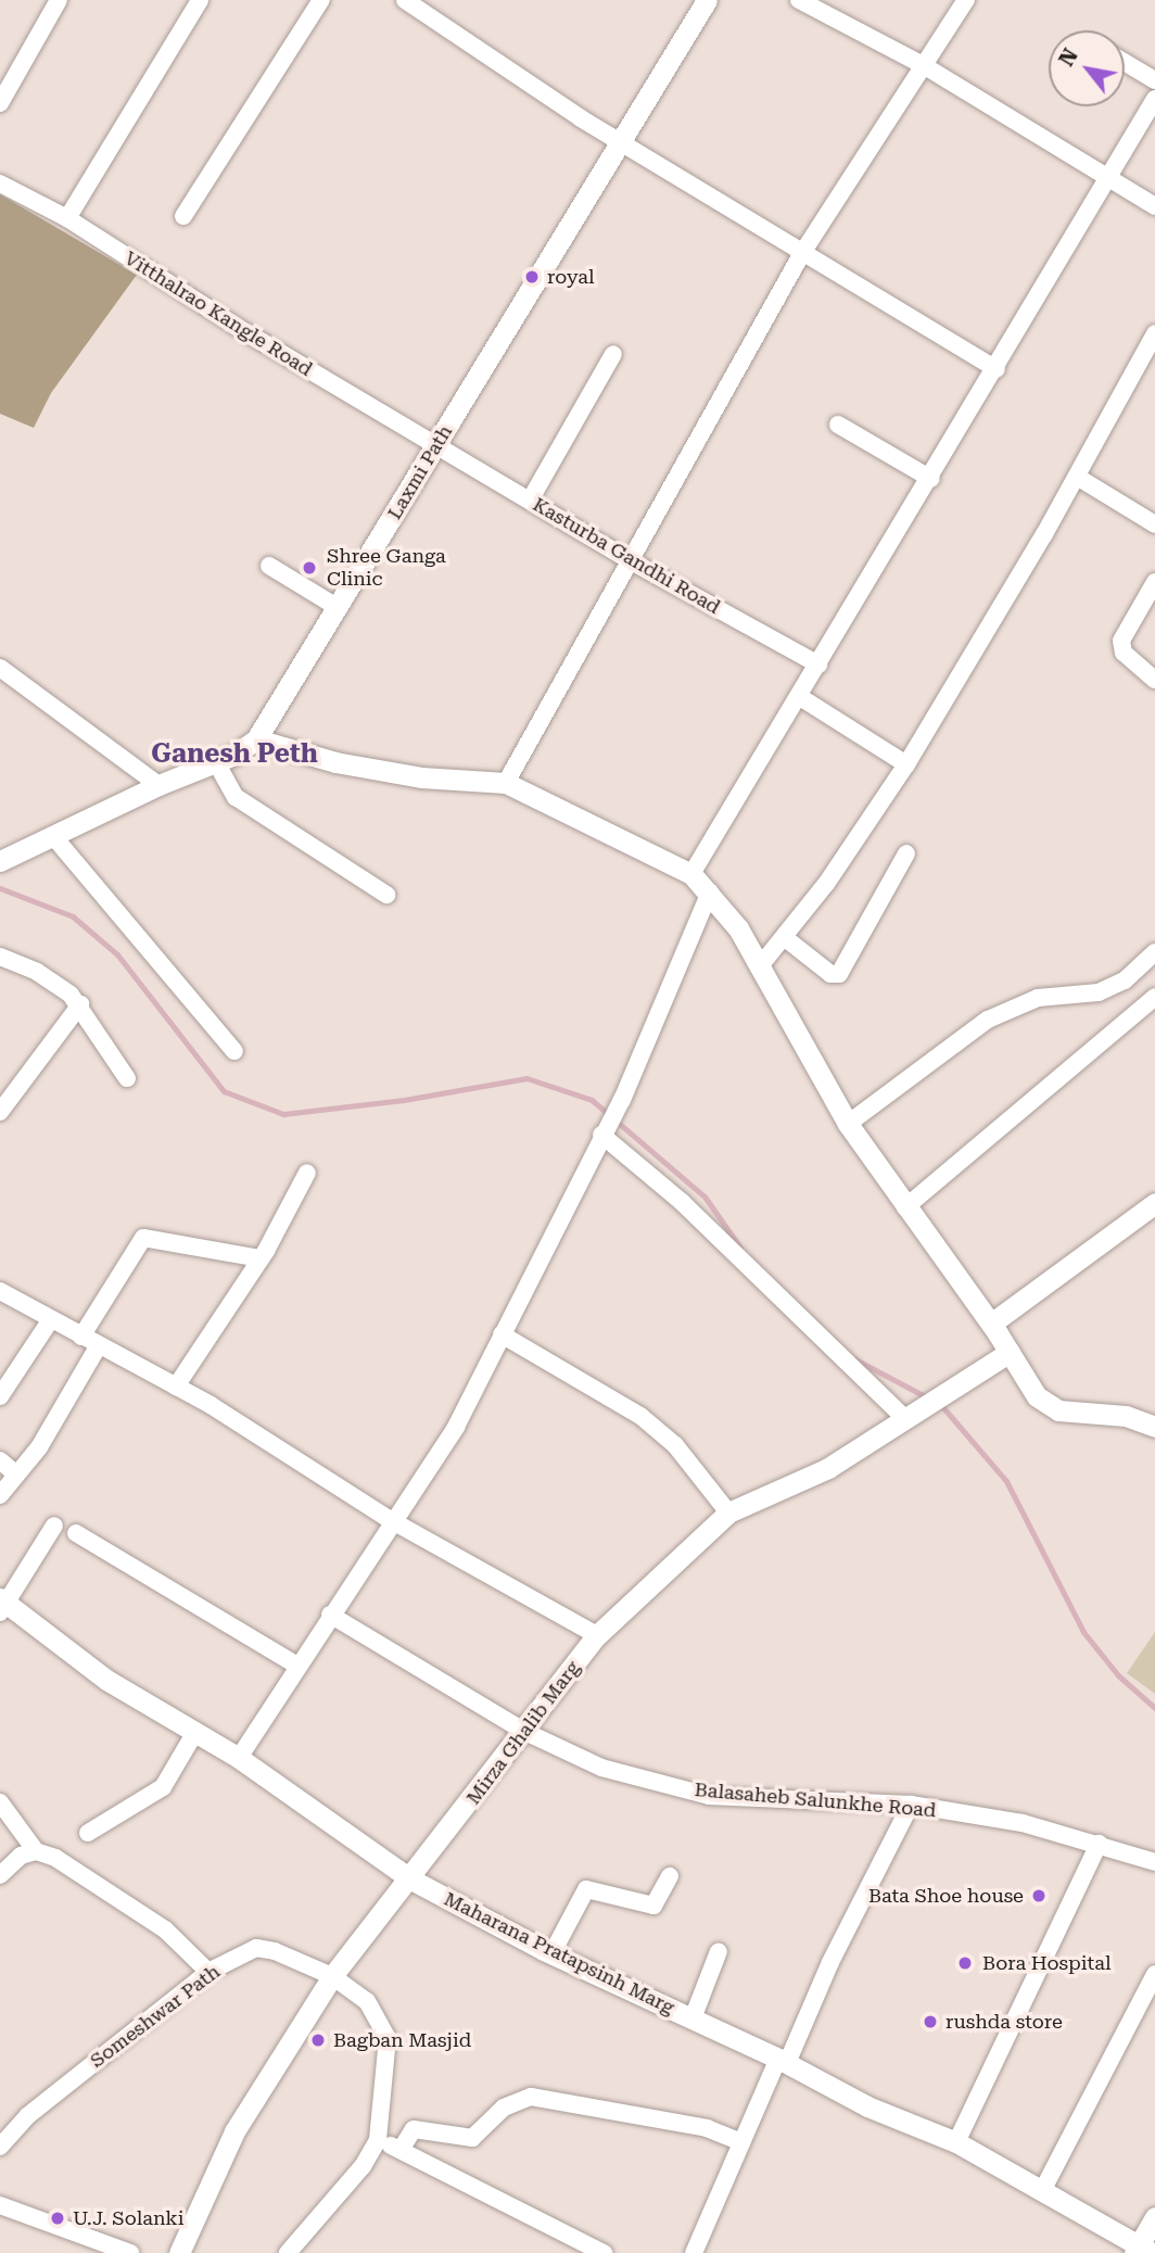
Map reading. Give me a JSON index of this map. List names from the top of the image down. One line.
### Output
{"streets":{"street":["Vitthalrao Kangle Road","Laxmi Path","Kasturba Gandhi Road","Mirza Ghalib Marg","Balasaheb Salunkhe Road","Maharana Pratapsinh Marg","Someshwar Path"]},"crossings":[["Vitthalrao Kangle Road","Laxmi Path"],["Vitthalrao Kangle Road","Kasturba Gandhi Road"],["Laxmi Path","Kasturba Gandhi Road"],["Mirza Ghalib Marg","Balasaheb Salunkhe Road"],["Mirza Ghalib Marg","Maharana Pratapsinh Marg"],["Mirza Ghalib Marg","Someshwar Path"]],"districts":["Ganesh Peth"],"places":["royal","Shree Ganga Clinic","Bata Shoe house","Bora Hospital","rushda store","Bagban Masjid","U.J. Solanki"],"north":"top left"}
